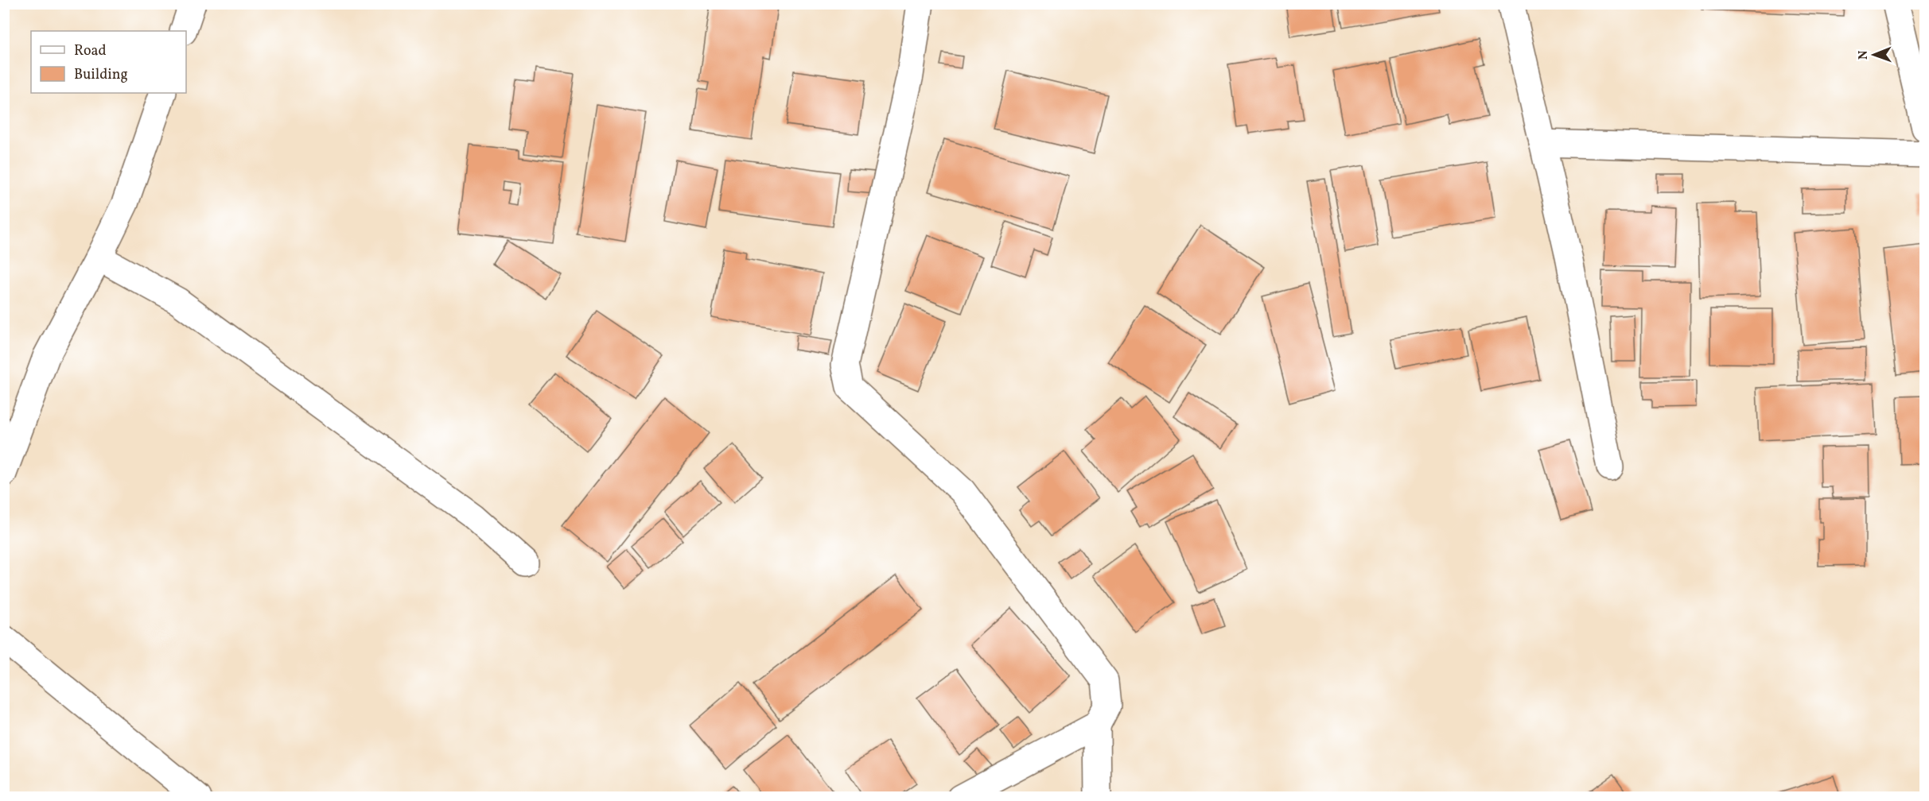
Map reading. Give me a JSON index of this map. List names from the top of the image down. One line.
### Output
{"legend":["Road","Building"],"north":"left"}
